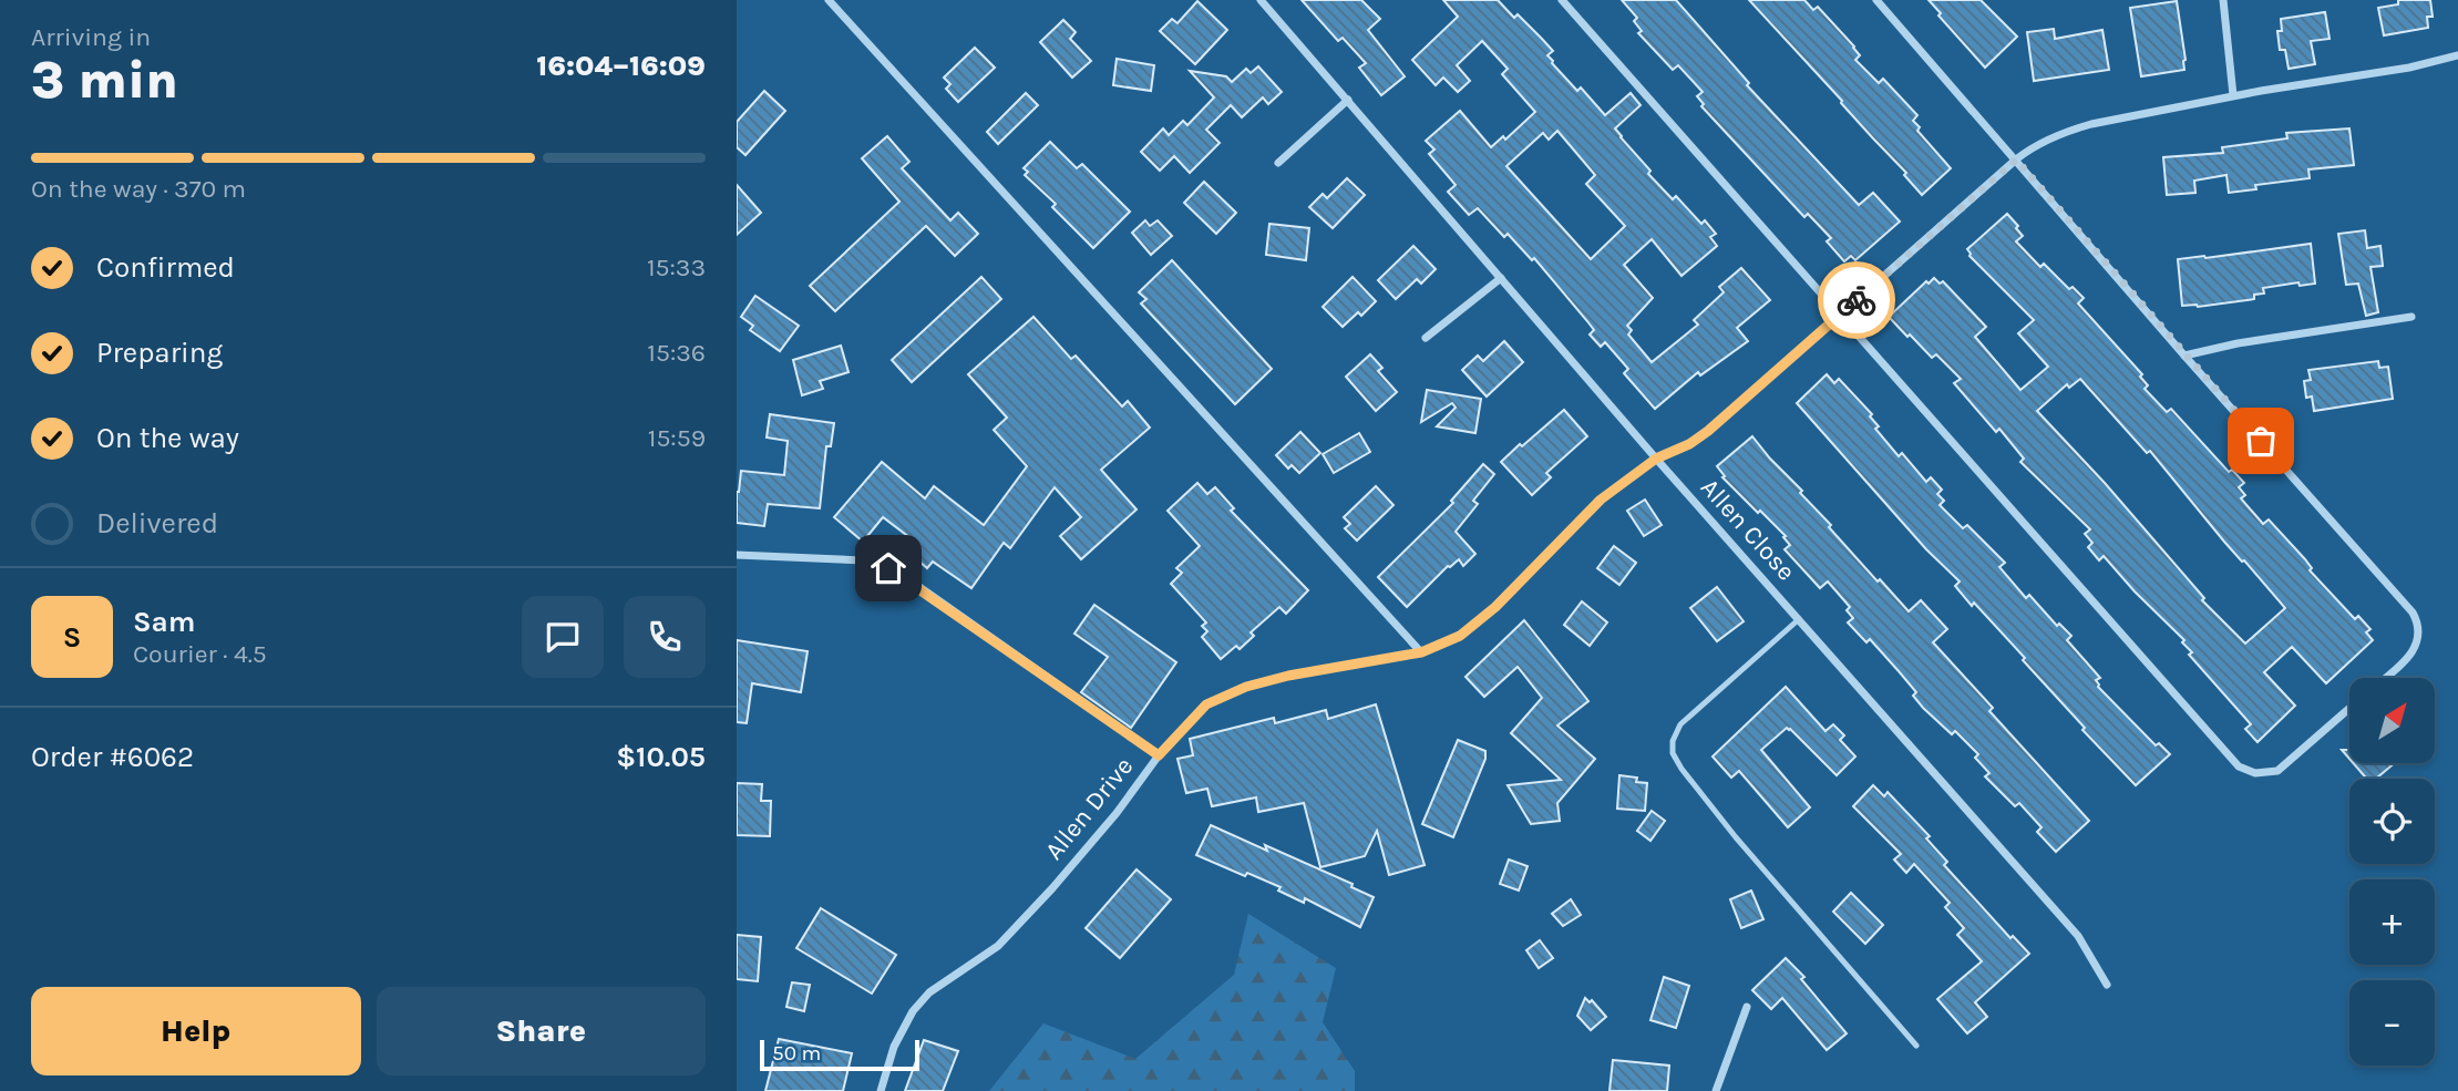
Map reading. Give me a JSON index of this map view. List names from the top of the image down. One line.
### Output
{"streets":{"street":["Allen Close","Allen Drive"]},"crossings":[["Allen Close","Allen Drive"]],"scale_bar":"50 m","north":"top right","page":{"heading":["3 min","Arriving in","16:04–16:09"],"panel":["Sam","Courier · 4.5","Order #6062","$10.05"],"bar":"On the way · 370 m","list":[["Confirmed","15:33"],["Preparing","15:36"],["On the way","15:59"],"Delivered"],"round":"S","map_buttons":["+","−"],"buttons":["Help","Share"],"scale":"50 m"}}
